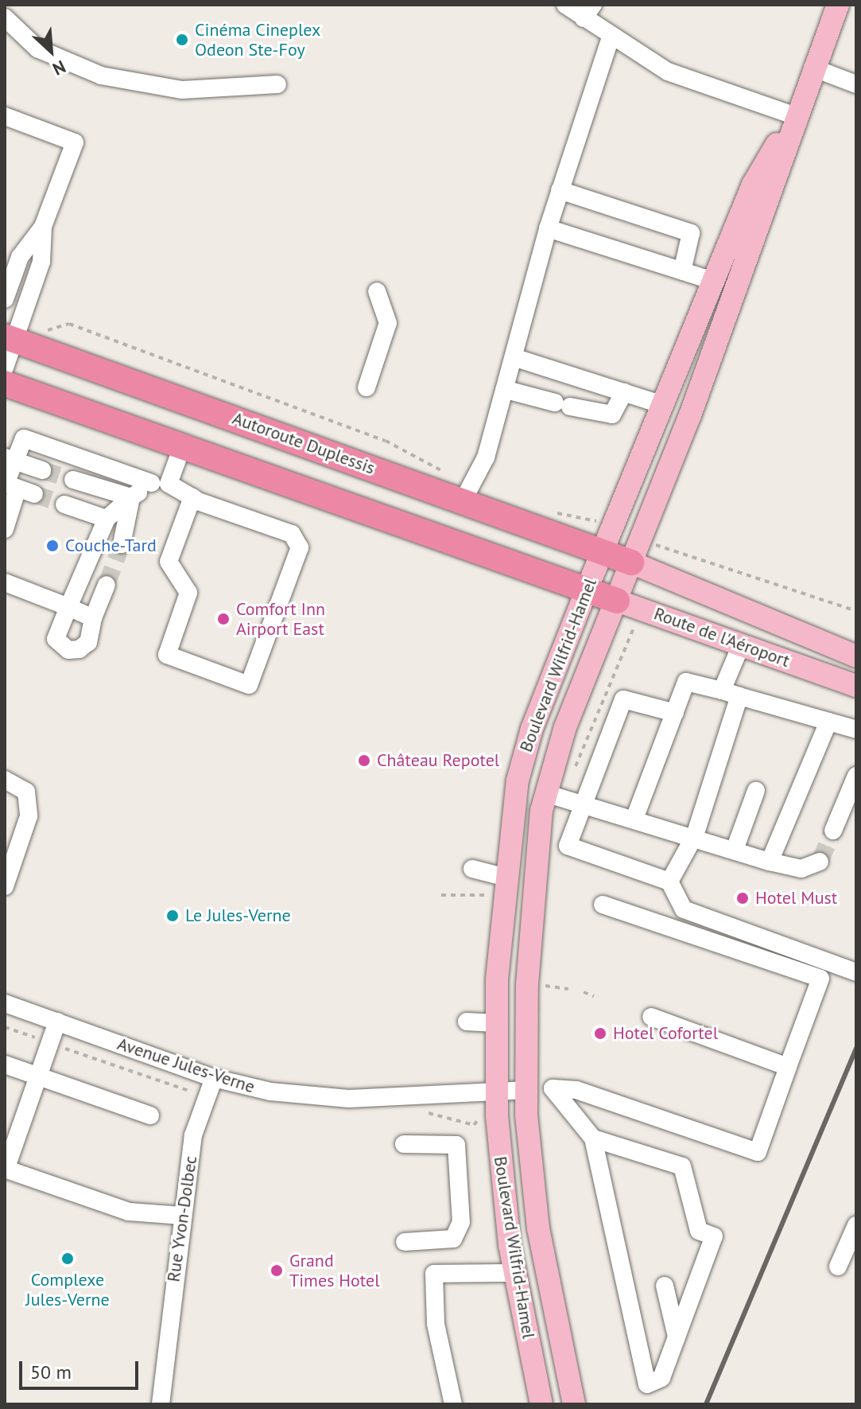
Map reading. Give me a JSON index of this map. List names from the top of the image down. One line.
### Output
{"streets":{"highway":["Autoroute Duplessis","Route de l'Aéroport"],"main road":["Boulevard Wilfrid-Hamel"],"street":["Avenue Jules-Verne","Rue Yvon-Dolbec"]},"crossings":[["Autoroute Duplessis","Route de l'Aéroport"],["Autoroute Duplessis","Boulevard Wilfrid-Hamel"],["Route de l'Aéroport","Boulevard Wilfrid-Hamel"],["Boulevard Wilfrid-Hamel","Avenue Jules-Verne"],["Avenue Jules-Verne","Rue Yvon-Dolbec"]],"places":["Cinéma Cineplex Odeon Ste-Foy","Couche-Tard","Comfort Inn Airport East","Château Repotel","Hotel Must","Le Jules-Verne","Hotel Cofortel","Complexe Jules-Verne","Grand Times Hotel"],"scale_bar":"50 m","north":"bottom right"}
